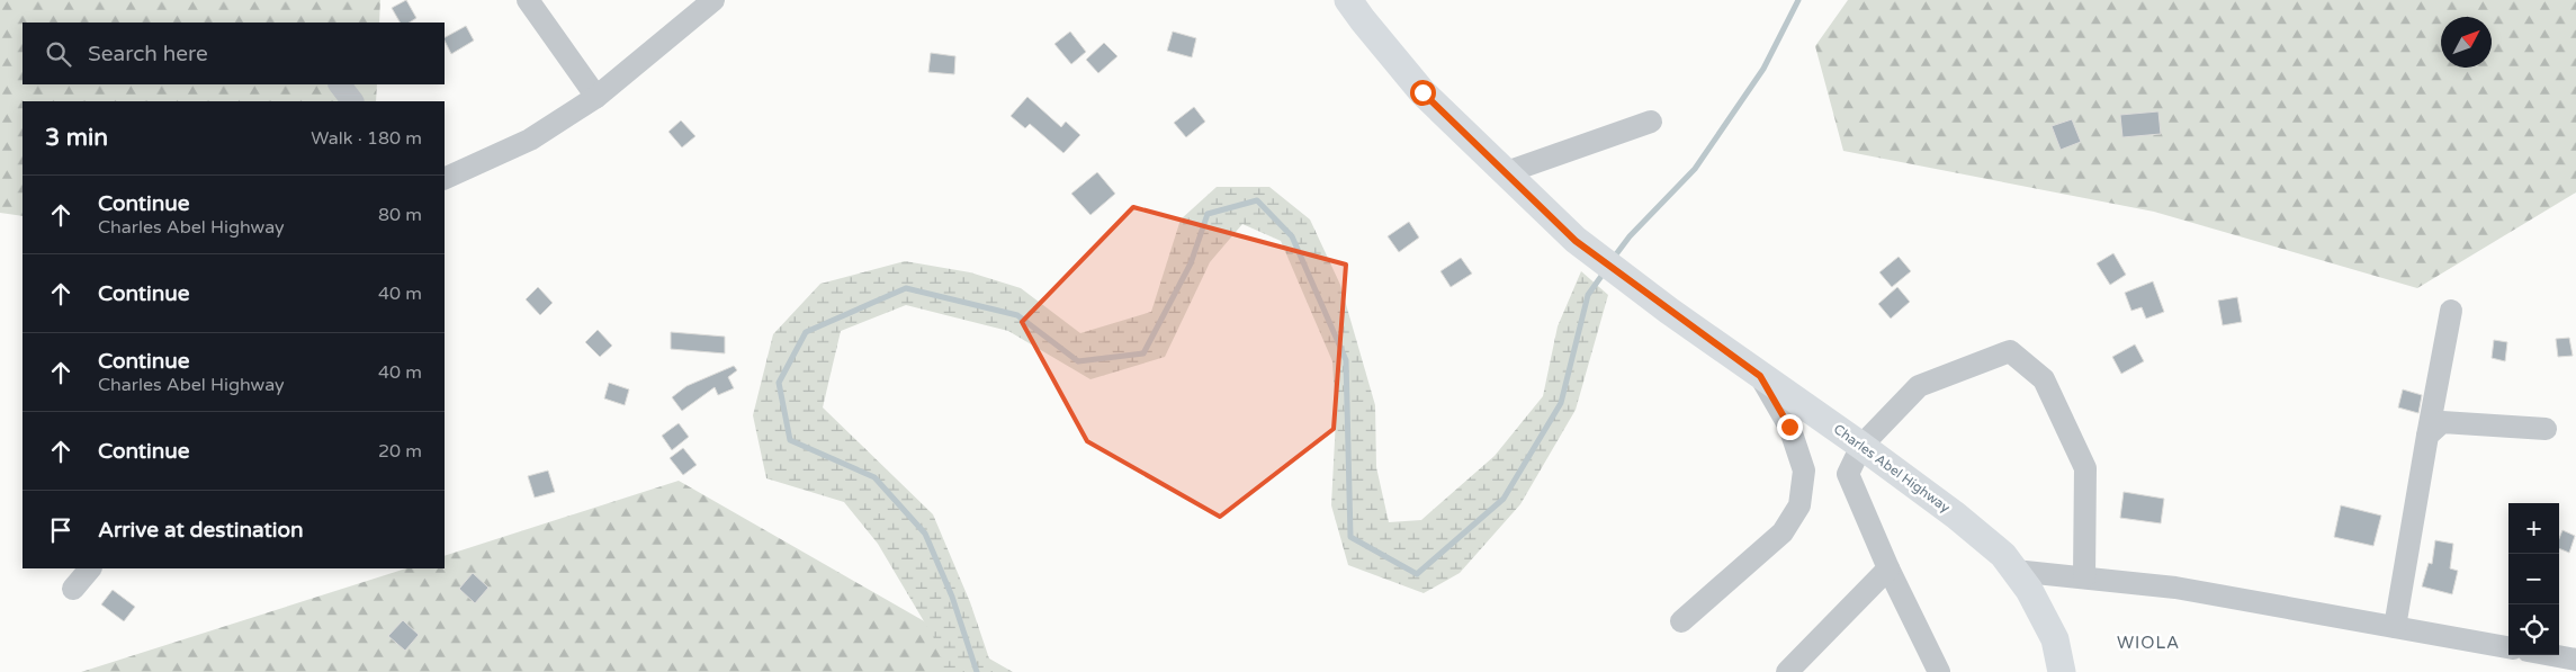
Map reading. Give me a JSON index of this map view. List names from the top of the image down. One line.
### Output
{"streets":{"main road":["Charles Abel Highway"]},"districts":["WIOLA"],"north":"top right","page":{"search":"Search here","heading":["3 min","Walk · 180 m"],"list":[["Continue","Charles Abel Highway","80 m"],["Continue","40 m"],["Continue","Charles Abel Highway","40 m"],["Continue","20 m"],"Arrive at destination"],"map_buttons":["+","−"]}}
